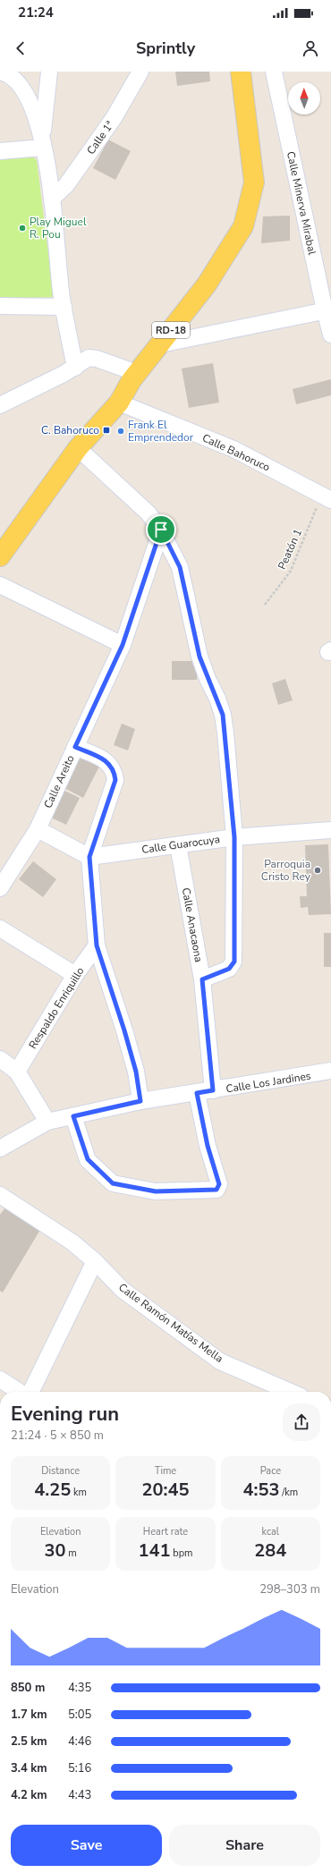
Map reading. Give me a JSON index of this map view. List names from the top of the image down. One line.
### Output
{"streets":{"main road":["RD-18"],"street":["Calle 1ª","Calle Minerva Mirabal","Calle Bahoruco","Calle Areito","Calle Guarocuya","Calle Anacaona","Respaldo Enriquillo","Calle Los Jardines","Calle Ramón Matías Mella"],"path":["Peatón 1"]},"crossings":[["RD-18","Calle Bahoruco"],["Calle Bahoruco","Peatón 1"],["Calle Guarocuya","Calle Anacaona"],["Calle Anacaona","Calle Los Jardines"]],"places":{"other":["Play Miguel R. Pou","Frank El Emprendedor","Parroquia Cristo Rey"],"transit":["C. Bahoruco"]},"north":"top","page":{"status":"21:24","header":"Sprintly","heading":["Evening run","21:24 · 5 × 850 m"],"stats":[["Distance","4.25 km"],["Time","20:45"],["Pace","4:53 /km"],["Elevation","30 m"],["Heart rate","141 bpm"],["kcal","284"]],"chart":["Elevation","298–303 m"],"list":[{"name":"850 m","note":"4:35"},{"name":"1.7 km","note":"5:05"},{"name":"2.5 km","note":"4:46"},{"name":"3.4 km","note":"5:16"},{"name":"4.2 km","note":"4:43"}],"buttons":["Save","Share"]}}
